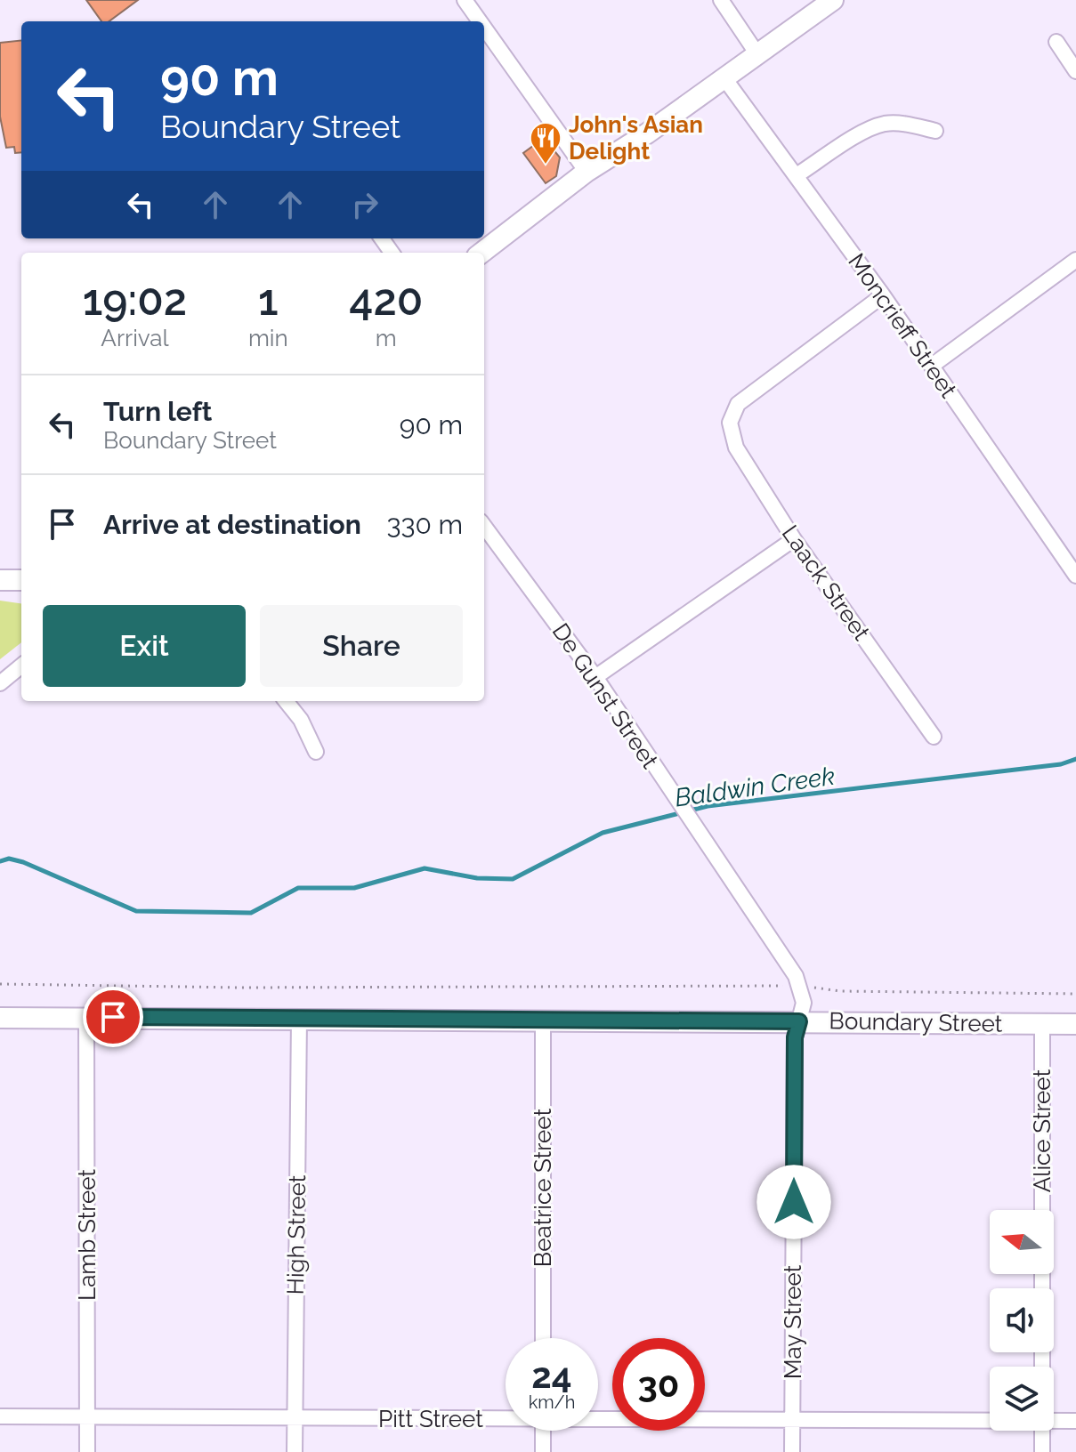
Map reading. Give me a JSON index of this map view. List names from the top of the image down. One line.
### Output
{"streets":{"street":["Moncrieff Street","Laack Street","De Gunst Street","Boundary Street","Alice Street","Beatrice Street","Lamb Street","High Street","May Street","Pitt Street"]},"crossings":[["Moncrieff Street","Laack Street"],["De Gunst Street","Boundary Street"],["De Gunst Street","May Street"],["Boundary Street","Alice Street"],["Boundary Street","Beatrice Street"],["Boundary Street","Lamb Street"],["Boundary Street","High Street"],["Boundary Street","May Street"],["Lamb Street","Pitt Street"],["High Street","Pitt Street"],["May Street","Pitt Street"]],"water":["Baldwin Creek"],"places":{"restaurant":["John's Asian Delight"]},"north":"left","page":{"turn":["90 m","Boundary Street"],"eta":["19:02","Arrival","1","min","420","m"],"list":[{"name":"Turn left","note":"Boundary Street","value":"90 m"},{"name":"Arrive at destination","value":"330 m"}],"buttons":["Exit","Share"],"speed":"24 km/h","limit":"30"}}
